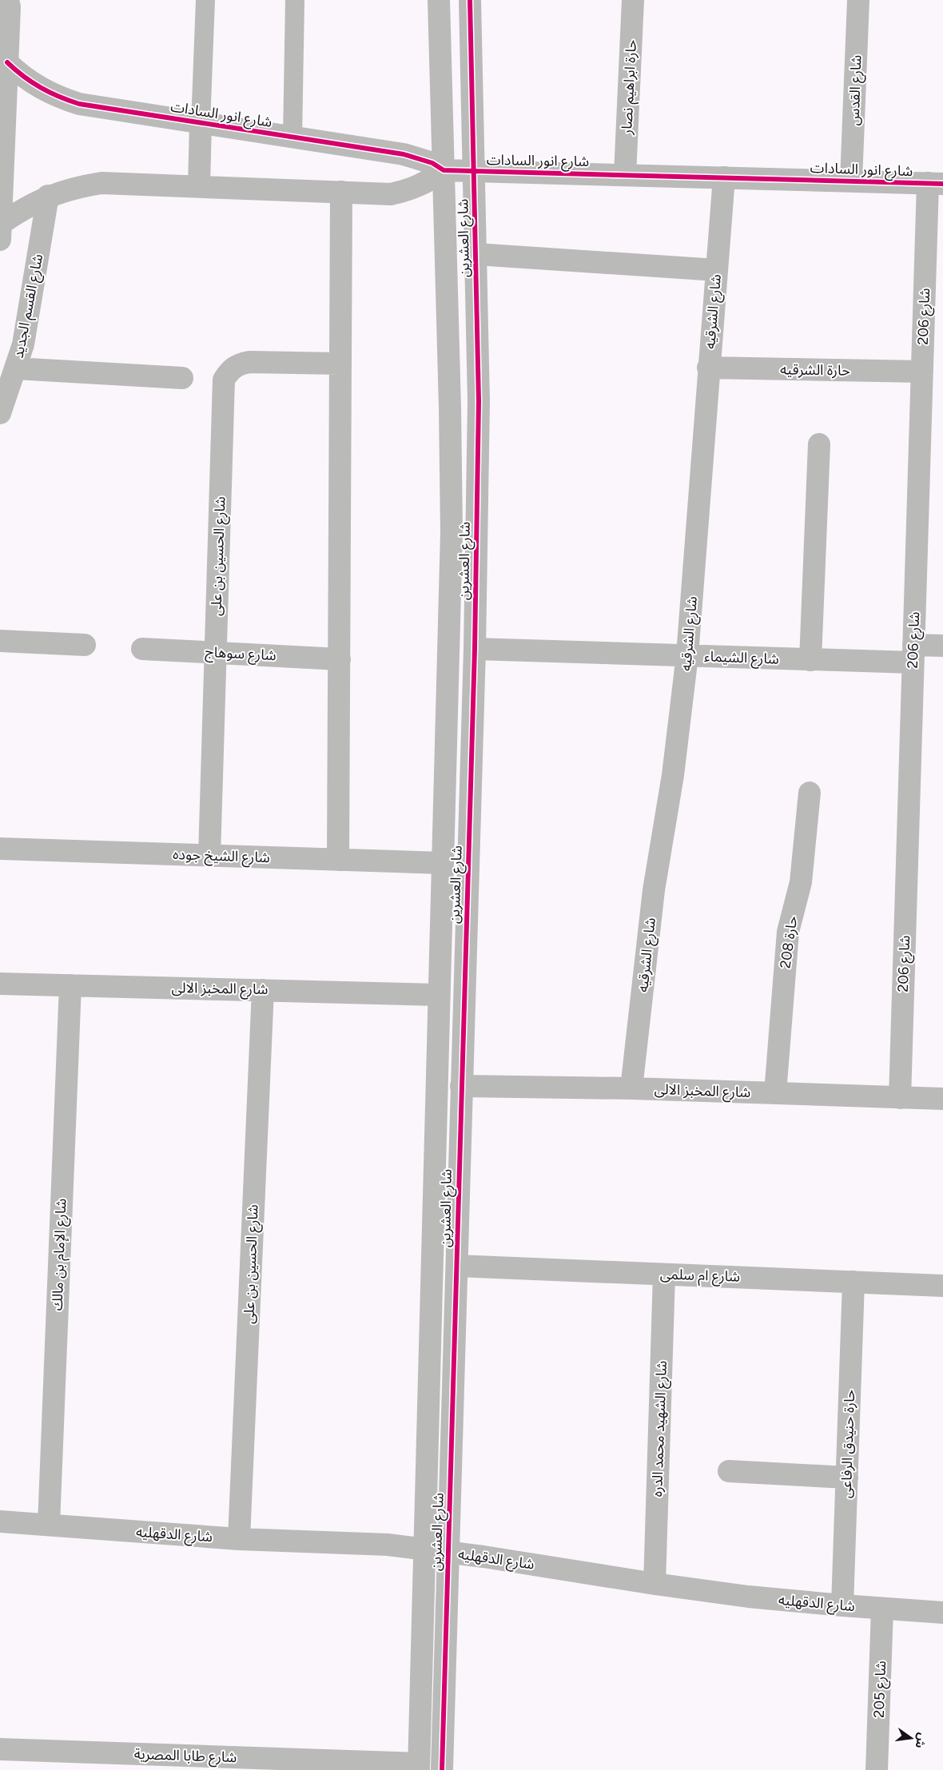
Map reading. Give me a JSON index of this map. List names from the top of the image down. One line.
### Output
{"streets":{"street":["حارة ابراهيم نصار","شارع القدس","شارع انور السادات","شارع العشرين","شارع القسم الجديد","شارع الشرقيه","شارع 206","حارة الشرقيه","شارع الحسين بن على","شارع سوهاج","شارع الشيماء","شارع الشيخ جوده","حارة 208","شارع المخبز الالى","شارع الإمام بن مالك","شارع ام سلمى","شارع الشهيد محمد الدره","حارة حنيدق الرفاعى","شارع الدقهليه","شارع 205","شارع طابا المصرية"]},"crossings":[["حارة ابراهيم نصار","شارع انور السادات"],["شارع القدس","شارع انور السادات"],["شارع انور السادات","شارع العشرين"],["شارع انور السادات","شارع الشرقيه"],["شارع انور السادات","شارع 206"],["شارع العشرين","شارع الشيماء"],["شارع العشرين","شارع الشيخ جوده"],["شارع العشرين","شارع المخبز الالى"],["شارع العشرين","شارع ام سلمى"],["شارع العشرين","شارع الدقهليه"],["شارع العشرين","شارع طابا المصرية"],["شارع الشرقيه","حارة الشرقيه"],["شارع الشرقيه","شارع الشيماء"],["شارع الشرقيه","شارع المخبز الالى"],["شارع 206","حارة الشرقيه"],["شارع 206","شارع الشيماء"],["شارع 206","شارع المخبز الالى"],["شارع الحسين بن على","شارع سوهاج"],["شارع الحسين بن على","شارع الشيخ جوده"],["شارع الحسين بن على","شارع المخبز الالى"],["شارع الحسين بن على","شارع الدقهليه"],["حارة 208","شارع المخبز الالى"],["شارع المخبز الالى","شارع الإمام بن مالك"],["شارع الإمام بن مالك","شارع الدقهليه"],["شارع ام سلمى","شارع الشهيد محمد الدره"],["شارع ام سلمى","حارة حنيدق الرفاعى"],["شارع الشهيد محمد الدره","شارع الدقهليه"],["حارة حنيدق الرفاعى","شارع الدقهليه"],["شارع الدقهليه","شارع 205"]],"north":"right"}
